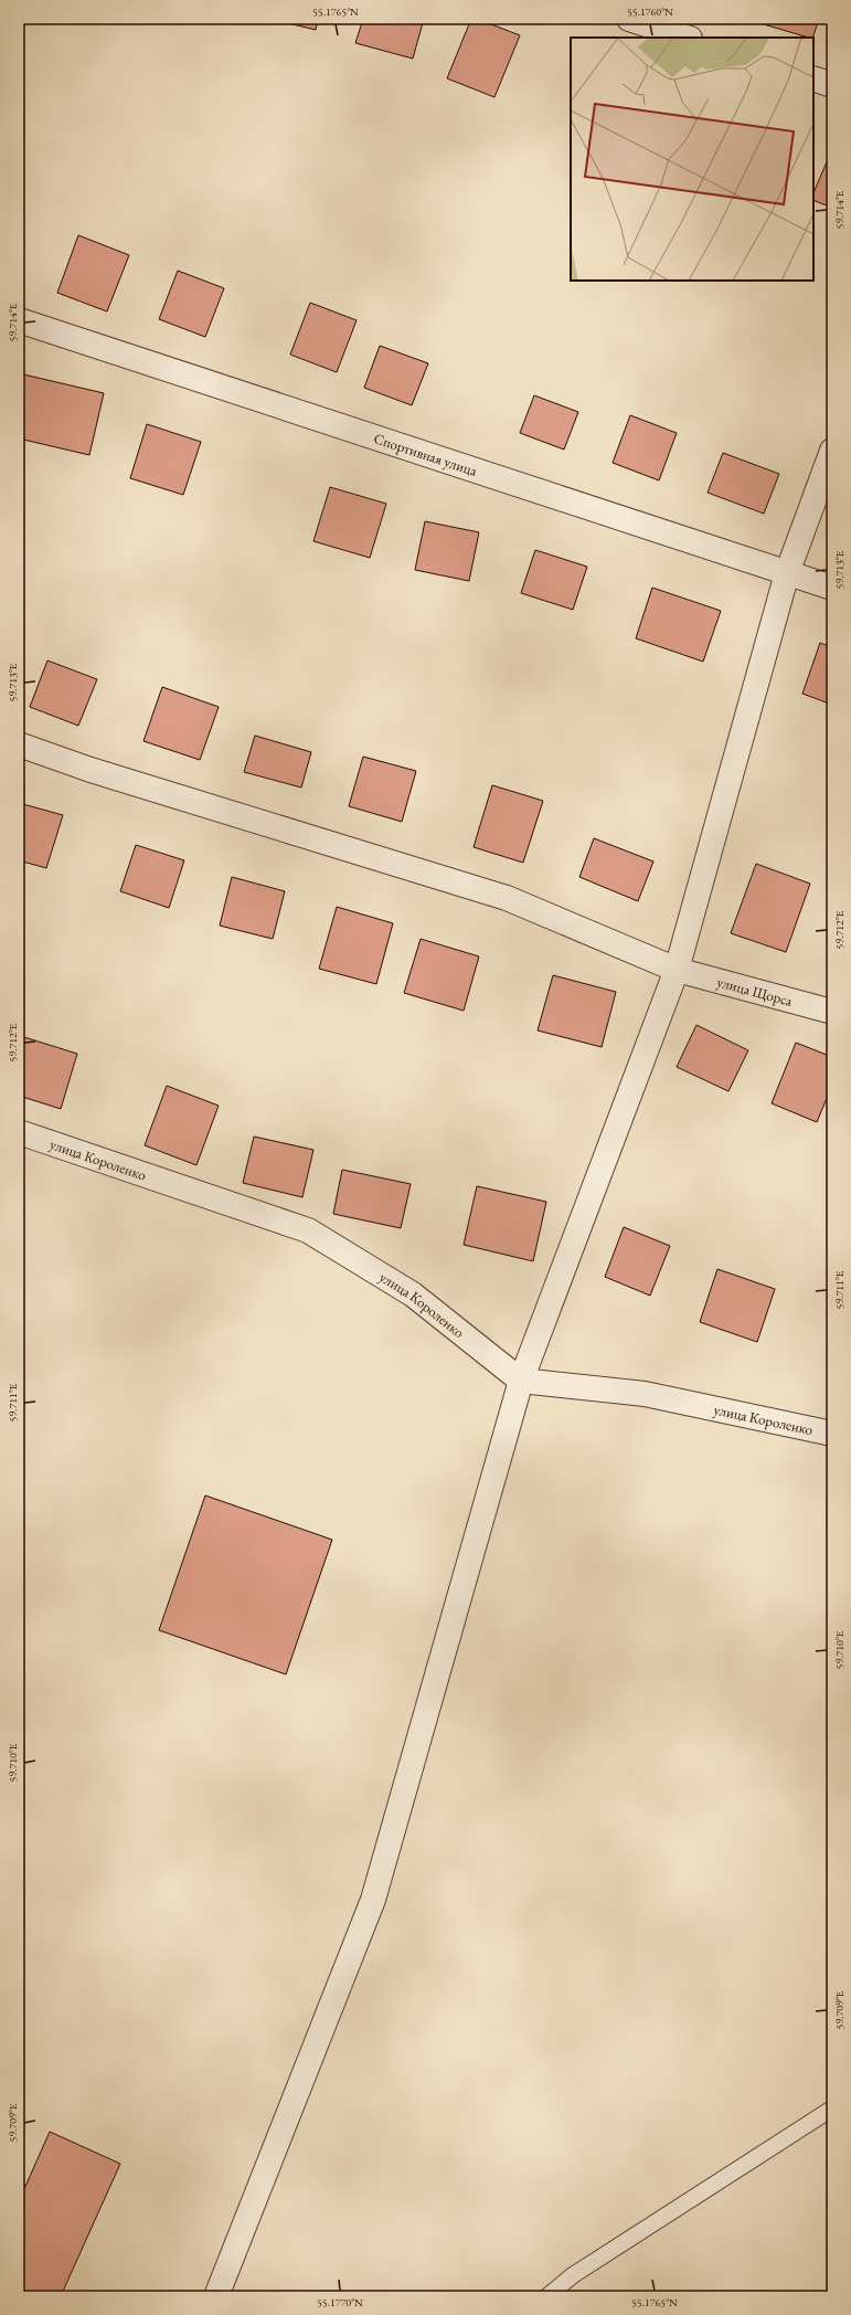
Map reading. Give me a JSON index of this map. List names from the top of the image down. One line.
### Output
{"streets":{"street":["Спортивная улица","улица Щорса","улица Короленко"]},"coordinates":["55.1765°N","55.1760°N","59.714°E","59.713°E","59.712°E","59.711°E","59.710°E","59.709°E","55.1770°N"]}
